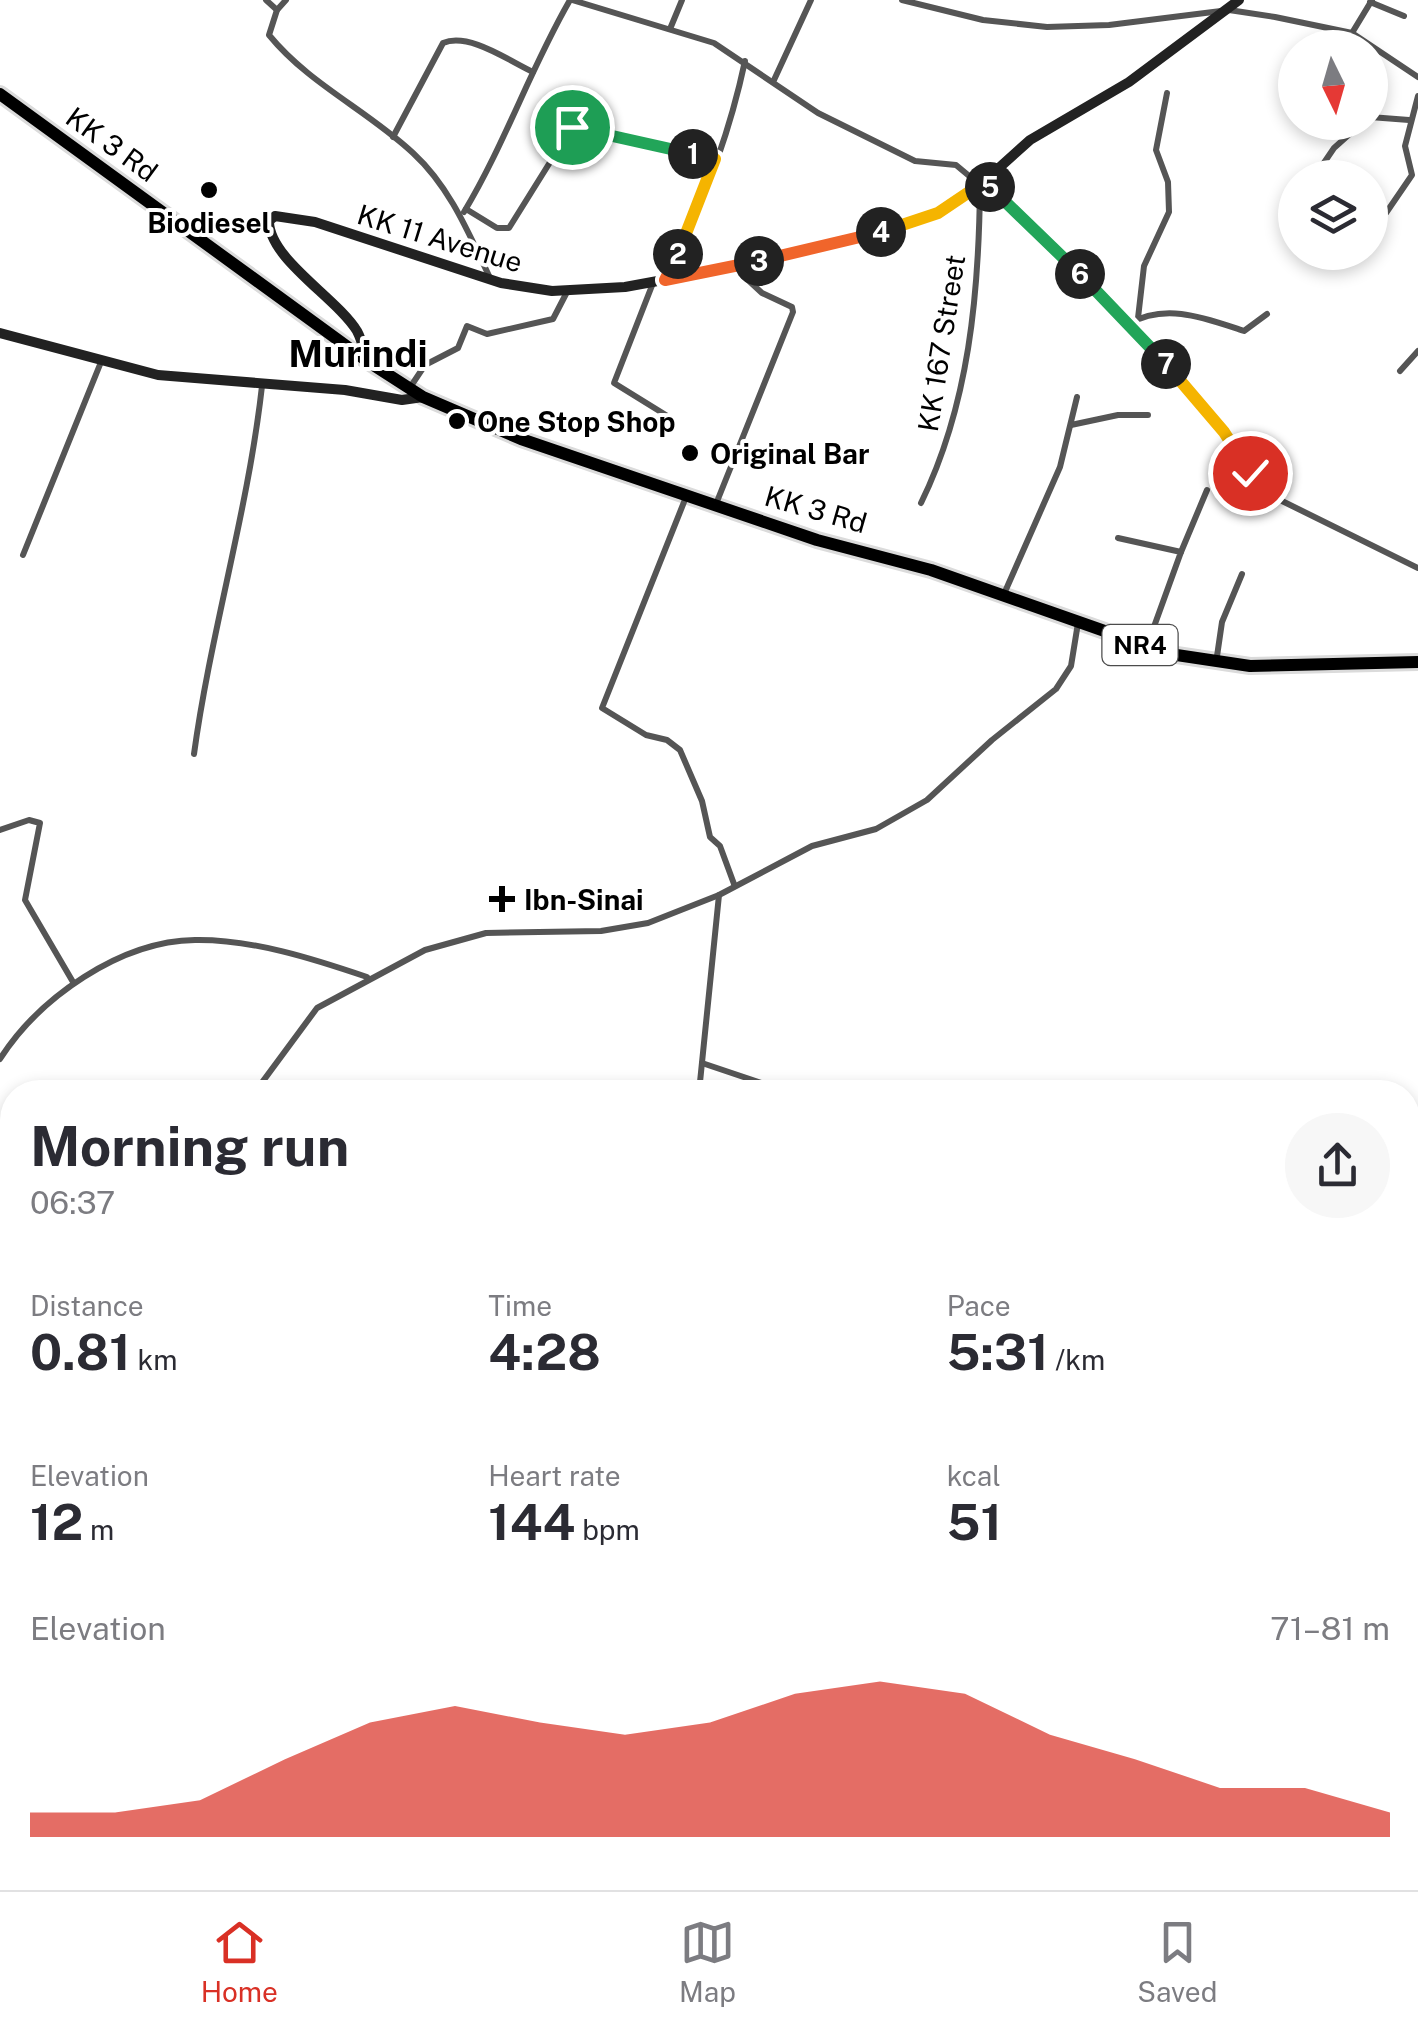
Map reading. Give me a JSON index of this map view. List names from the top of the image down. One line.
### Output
{"streets":{"highway":["KK 3 Rd","NR4"],"main road":["KK 11 Avenue"],"street":["KK 167 Street"]},"crossings":[["KK 3 Rd","KK 11 Avenue"],["KK 11 Avenue","KK 167 Street"]],"districts":["Murindi"],"places":{"other":["Biodiesel","One Stop Shop","Original Bar"],"health":["Ibn-Sinai"]},"north":"bottom","page":{"pins":["1","5","4","2","3","6","7"],"heading":["Morning run","06:37"],"stats":[["Distance","0.81 km"],["Time","4:28"],["Pace","5:31 /km"],["Elevation","12 m"],["Heart rate","144 bpm"],["kcal","51"]],"chart":["Elevation","71–81 m"],"tabs":["Home","Map","Saved"]}}
